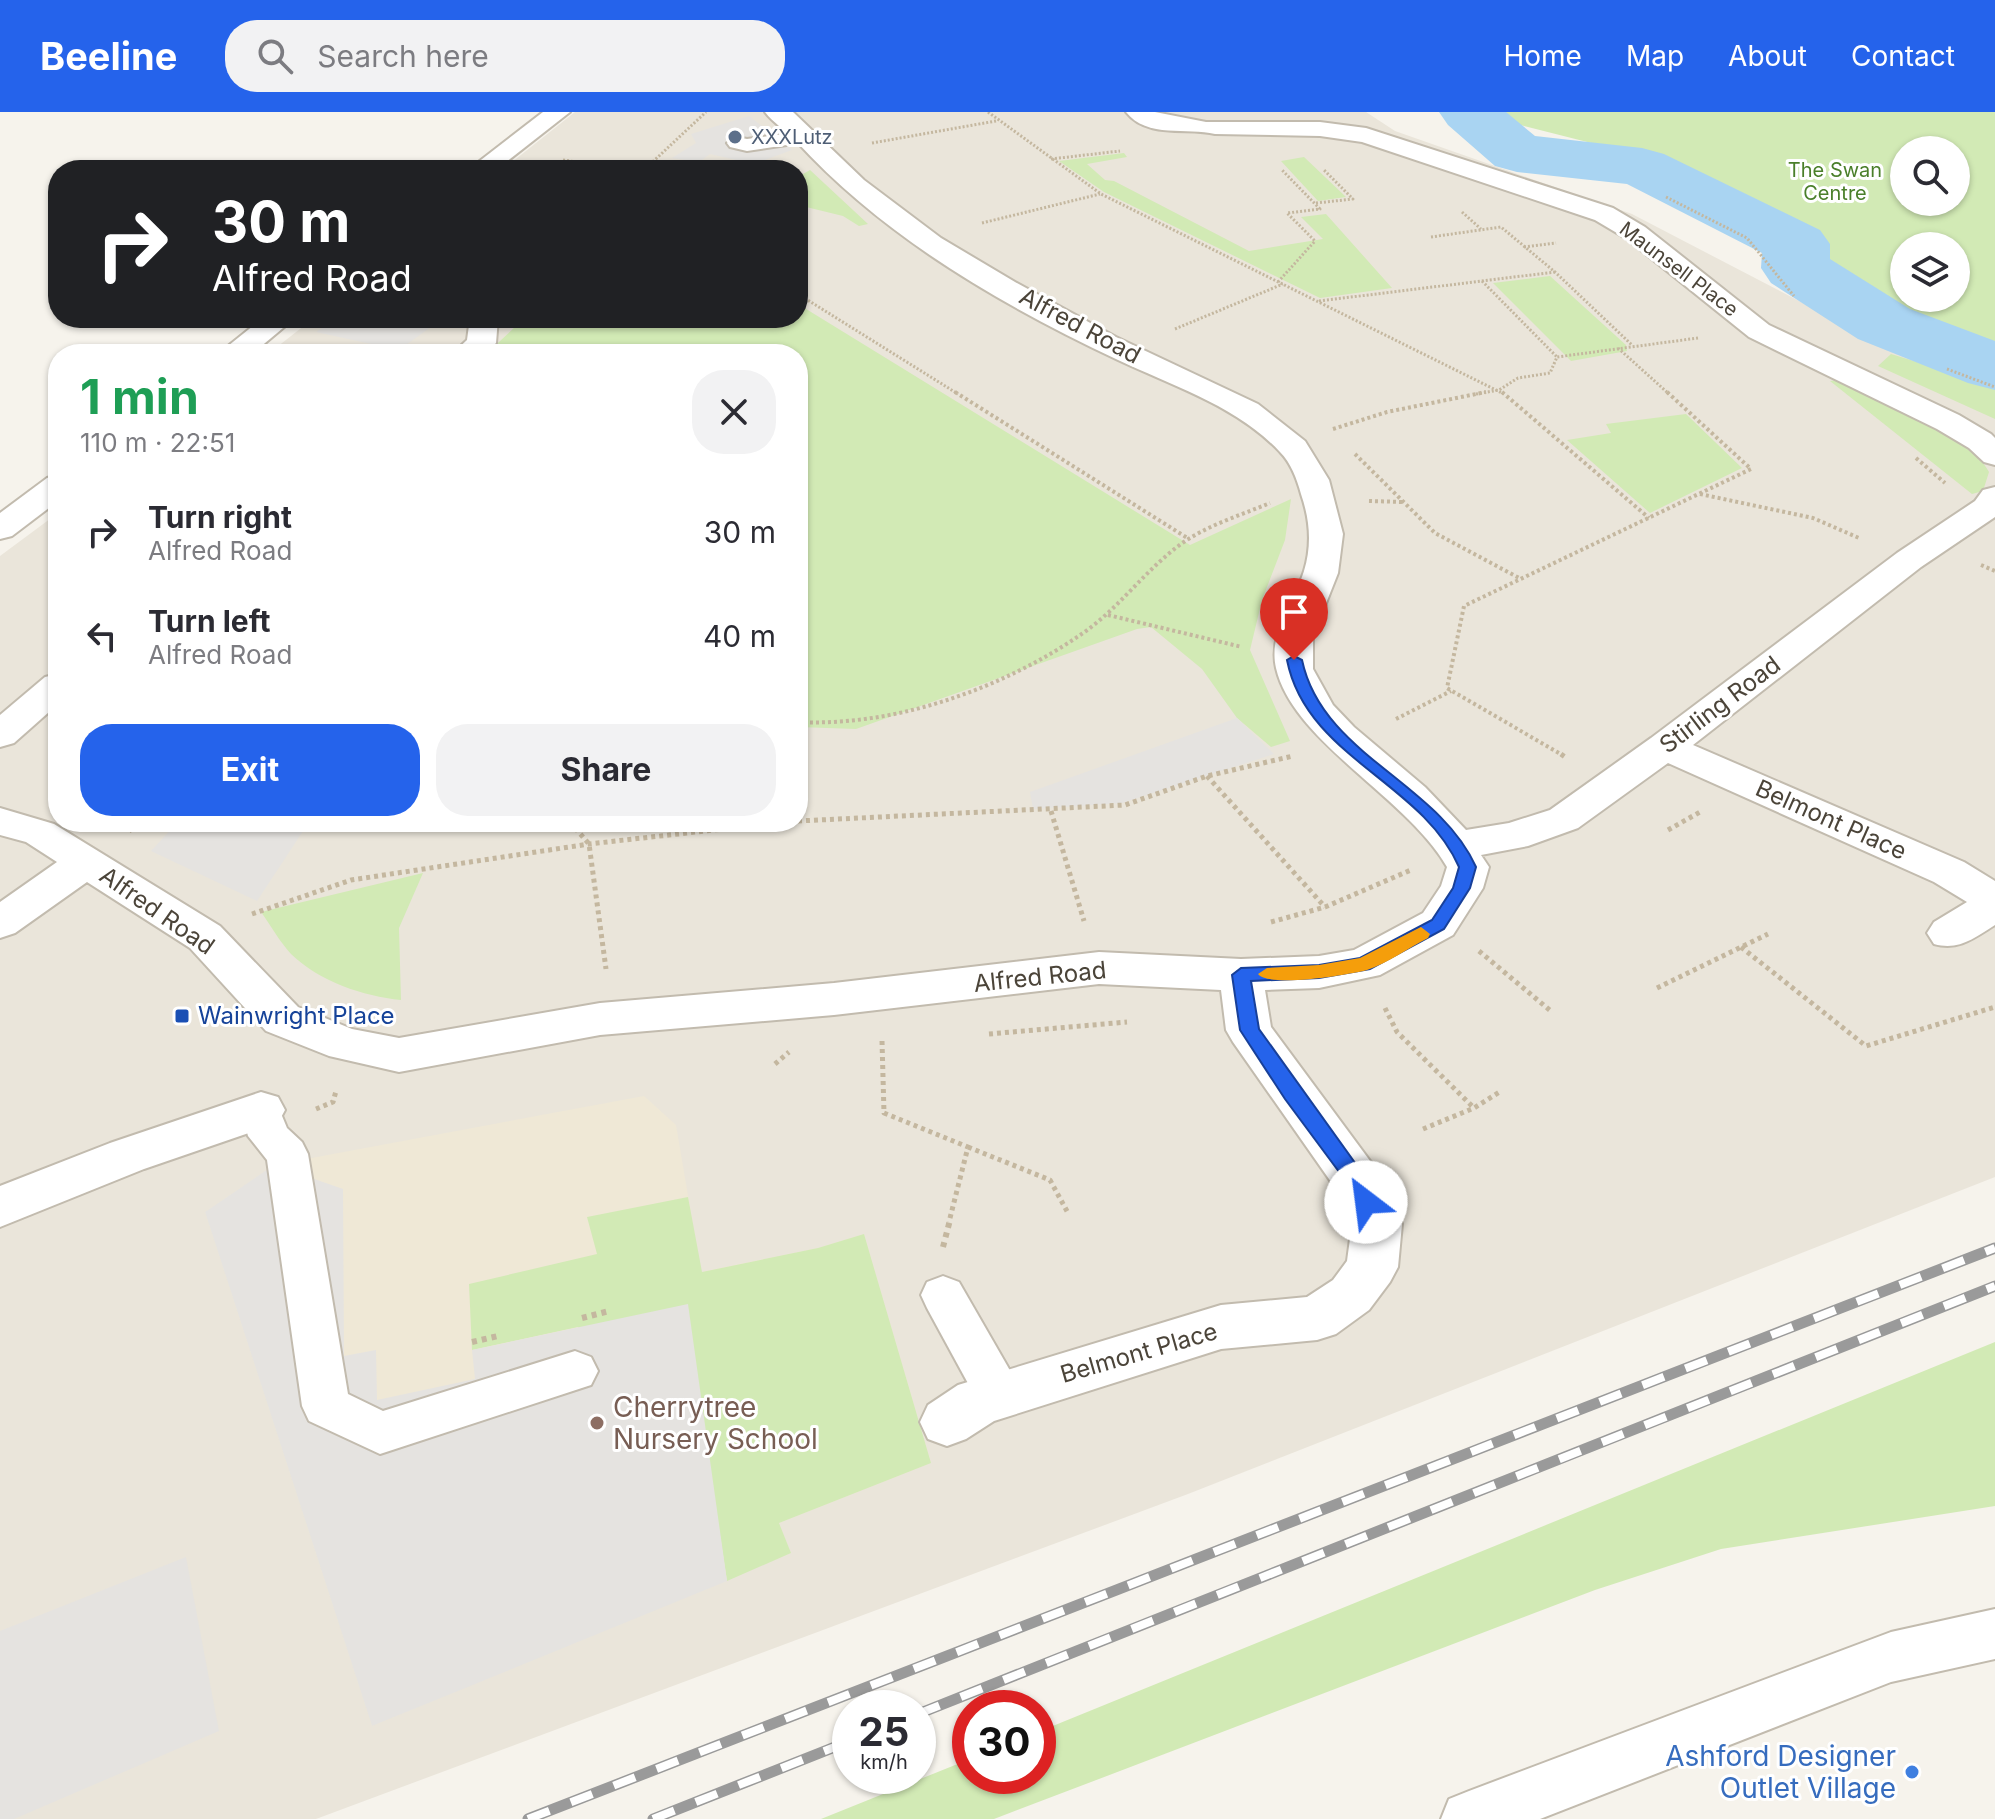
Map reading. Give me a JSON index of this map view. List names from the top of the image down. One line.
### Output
{"streets":{"street":["Maunsell Place","Alfred Road","Stirling Road","Belmont Place"]},"crossings":[["Alfred Road","Stirling Road"],["Alfred Road","Belmont Place"],["Stirling Road","Belmont Place"]],"parks":["The Swan Centre"],"places":{"other":["XXXLutz","Cherrytree Nursery School","Ashford Designer Outlet Village"],"transit":["Wainwright Place"]},"page":{"header":"Beeline","search":"Search here","nav":["Home","Map","About","Contact"],"turn":["30 m","Alfred Road"],"heading":["1 min","110 m · 22:51"],"list":[{"name":"Turn right","note":"Alfred Road","value":"30 m"},{"name":"Turn left","note":"Alfred Road","value":"40 m"}],"buttons":["Exit","Share"],"speed":"25 km/h","limit":"30"}}
